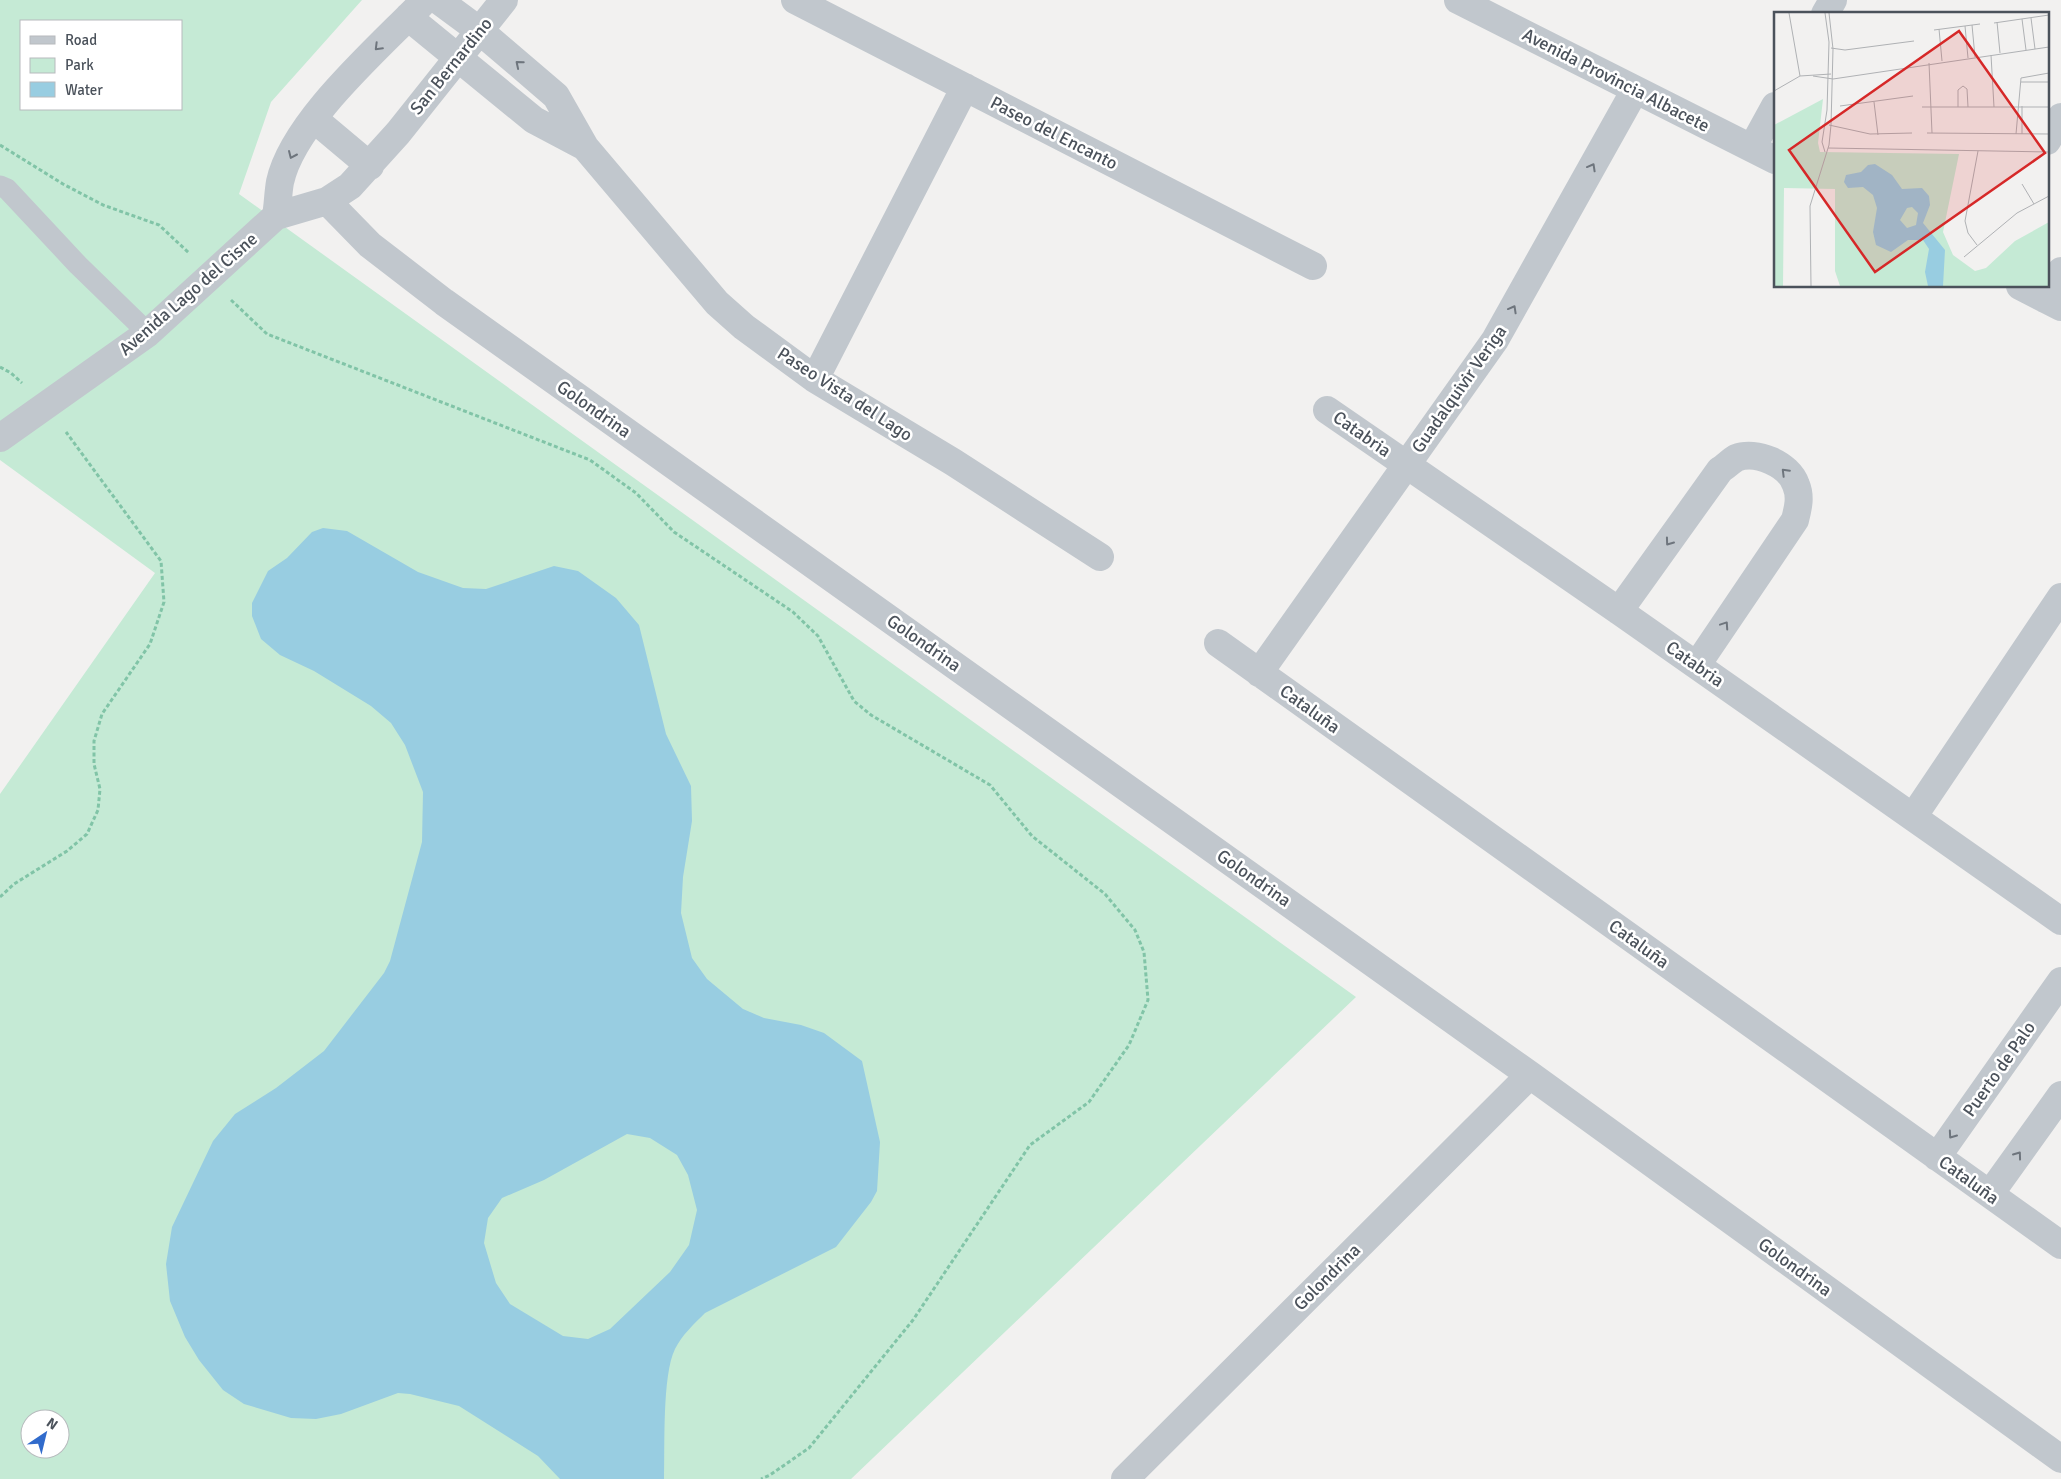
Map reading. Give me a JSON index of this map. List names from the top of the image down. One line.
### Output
{"streets":{"street":["San Bernardino","Avenida Provincia Albacete","Paseo del Encanto","Avenida Lago del Cisne","Guadalquivir Veriga","Paseo Vista del Lago","Golondrina","Catabria","Cataluña","Puerto de Palo"]},"crossings":[["San Bernardino","Avenida Lago del Cisne"],["San Bernardino","Paseo Vista del Lago"],["Avenida Provincia Albacete","Guadalquivir Veriga"],["Avenida Lago del Cisne","Golondrina"],["Guadalquivir Veriga","Catabria"],["Guadalquivir Veriga","Cataluña"],["Cataluña","Puerto de Palo"]],"one_way":["Guadalquivir Veriga"],"legend":["Road","Park","Water"],"north":"top right"}
